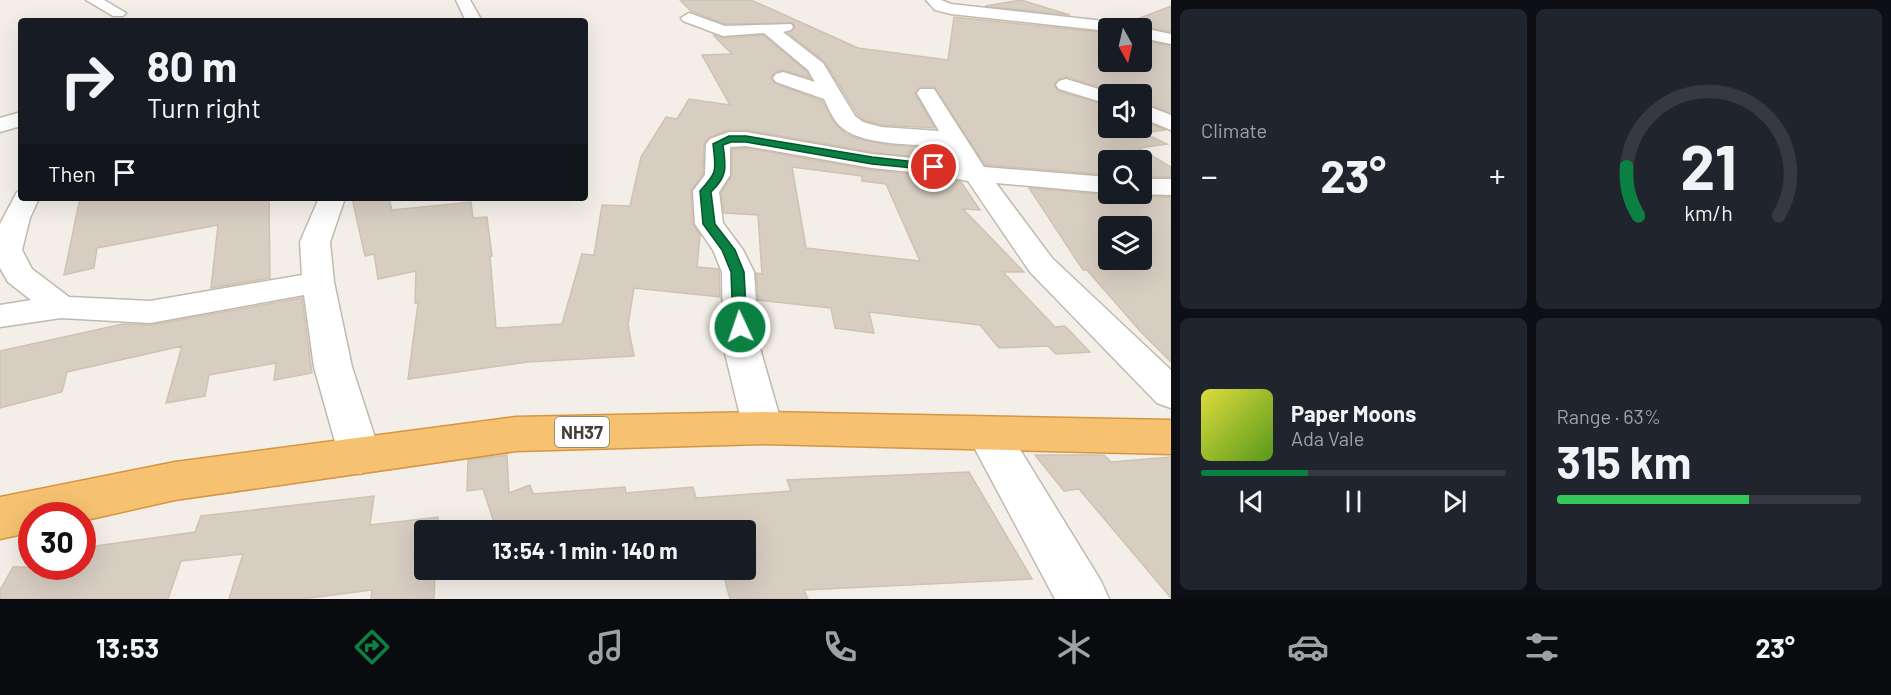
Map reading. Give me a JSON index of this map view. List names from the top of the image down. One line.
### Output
{"streets":{"highway":["NH37"]},"north":"bottom","page":{"tile":["Climate",["Range · 63%","315 km"]],"turn":["80 m","Turn right"],"then":"Then","heat":["−","23°","+"],"song":["Paper Moons","Ada Vale"],"limit":"30","trip":"13:54 · 1 min · 140 m","tabs":["13:53","23°"],"gauge":["21","km/h"]}}
